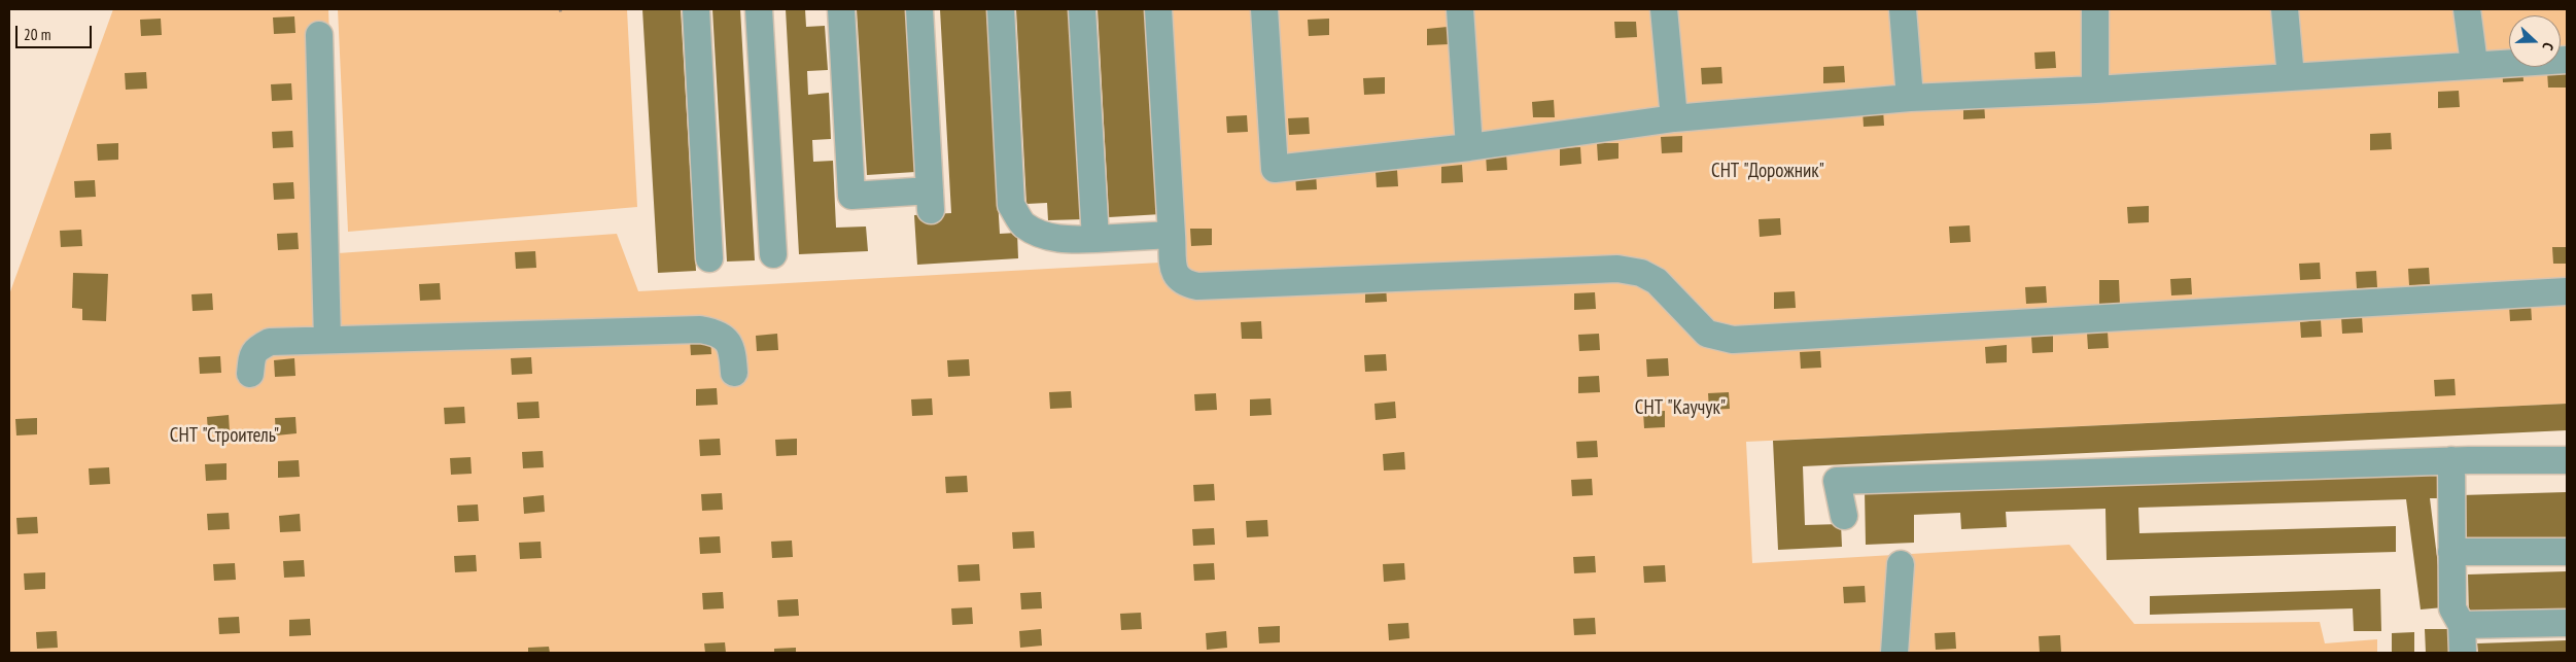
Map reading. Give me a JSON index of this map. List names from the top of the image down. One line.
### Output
{"parks":["СНТ \"Дорожник\"","СНТ \"Каучук\"","СНТ \"Строитель\""],"scale_bar":"20 m","north":"right"}
